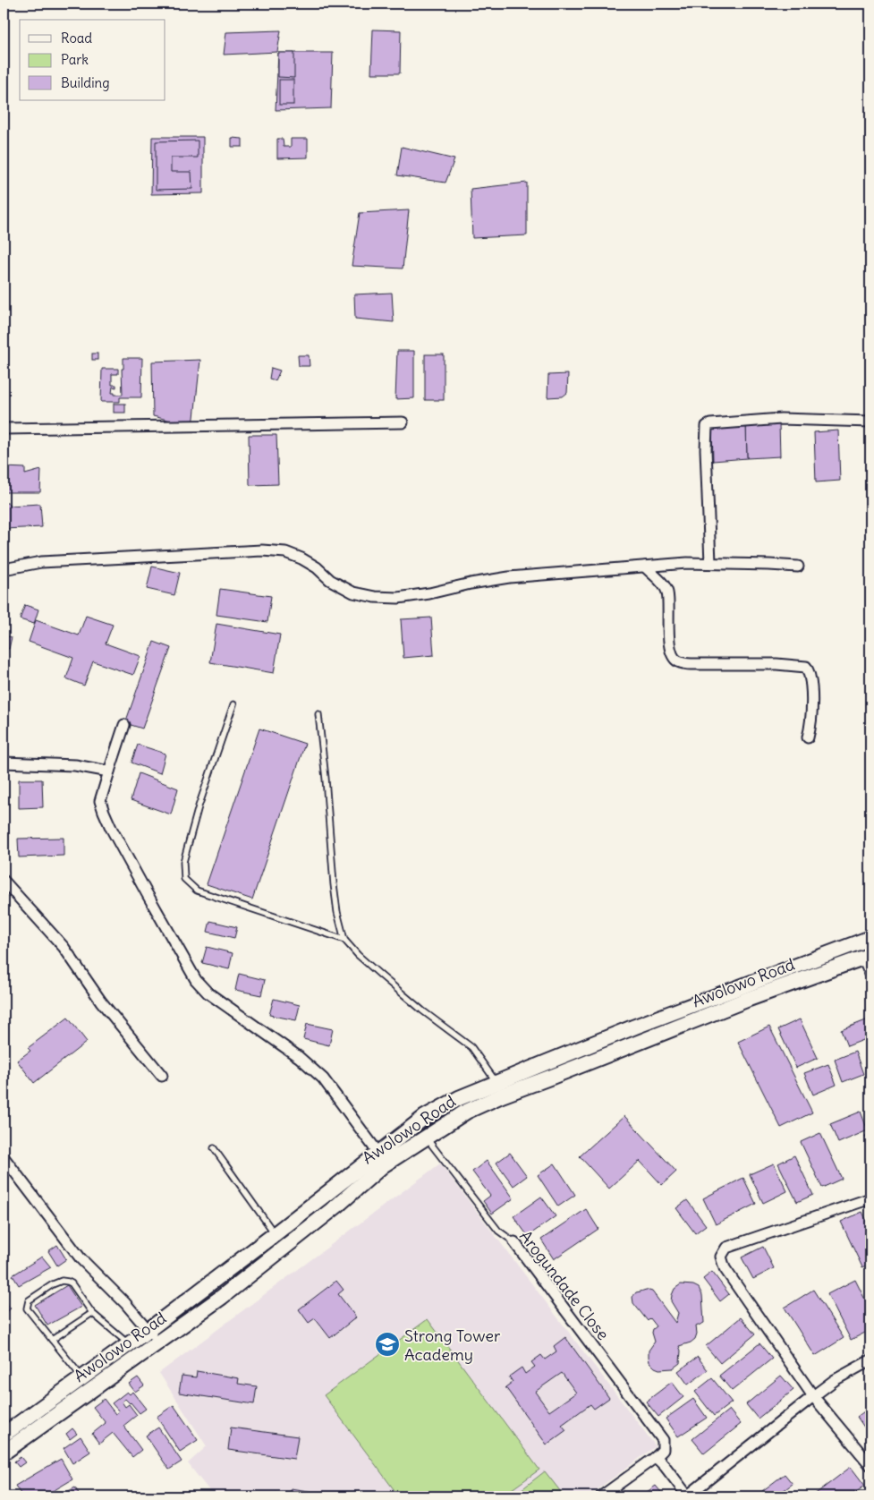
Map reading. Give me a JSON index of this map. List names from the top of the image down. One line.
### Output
{"streets":{"main road":["Awolowo Road"],"street":["Arogundade Close"]},"crossings":[["Awolowo Road","Arogundade Close"]],"places":{"school or university":["Strong Tower Academy"]},"legend":["Road","Park","Building"]}
